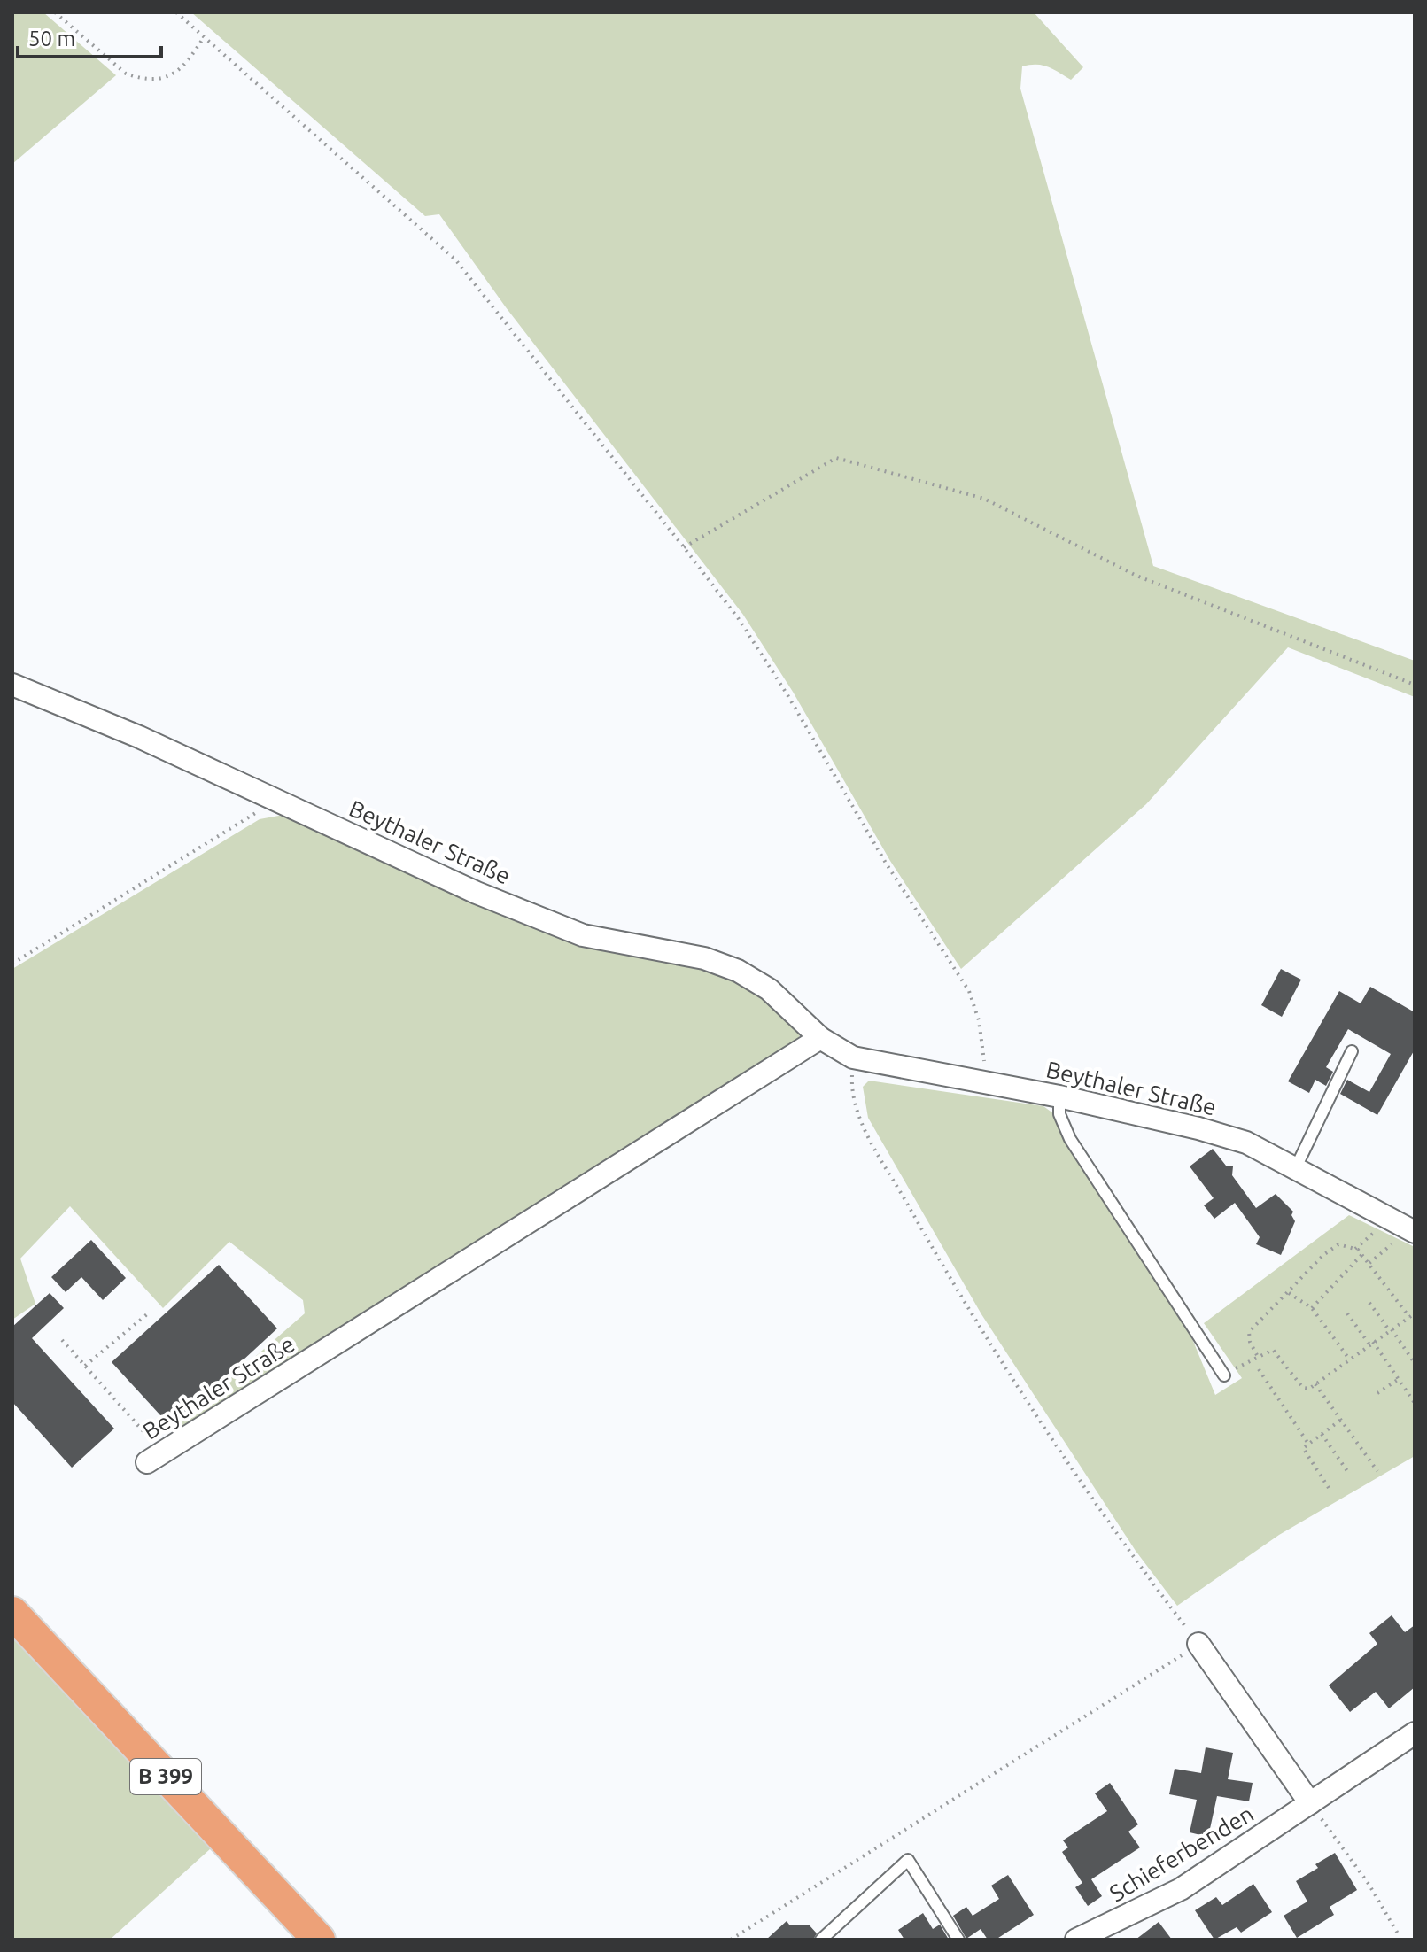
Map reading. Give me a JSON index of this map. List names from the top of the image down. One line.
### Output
{"streets":{"main road":["B 399"],"street":["Beythaler Straße","Schieferbenden"]},"scale_bar":"50 m"}
